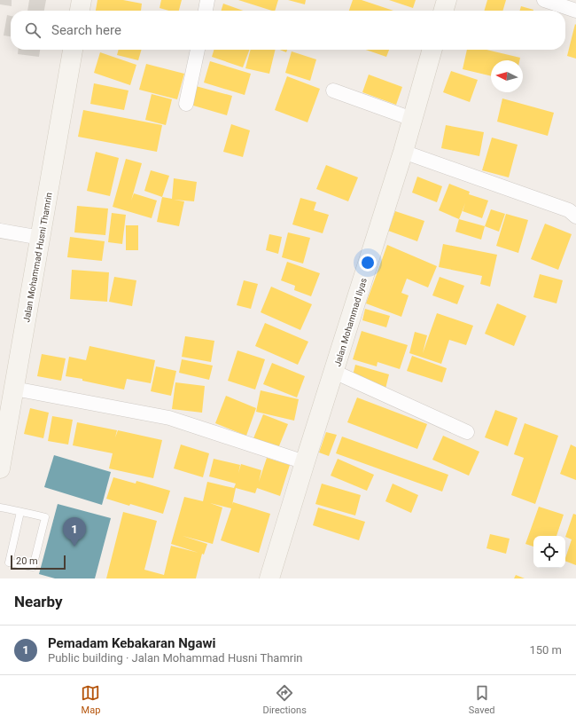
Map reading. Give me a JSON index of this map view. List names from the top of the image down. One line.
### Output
{"streets":{"street":["Jalan Mohammad Husni Thamrin","Jalan Mohammad Ilyas"]},"scale_bar":"20 m","north":"left","page":{"search":"Search here","pins":"1","scale":"20 m","heading":"Nearby","list":[{"mark":"1","name":"Pemadam Kebakaran Ngawi","note":"Public building · Jalan Mohammad Husni Thamrin","value":"150 m"}],"nav":["Map","Directions","Saved"]}}
